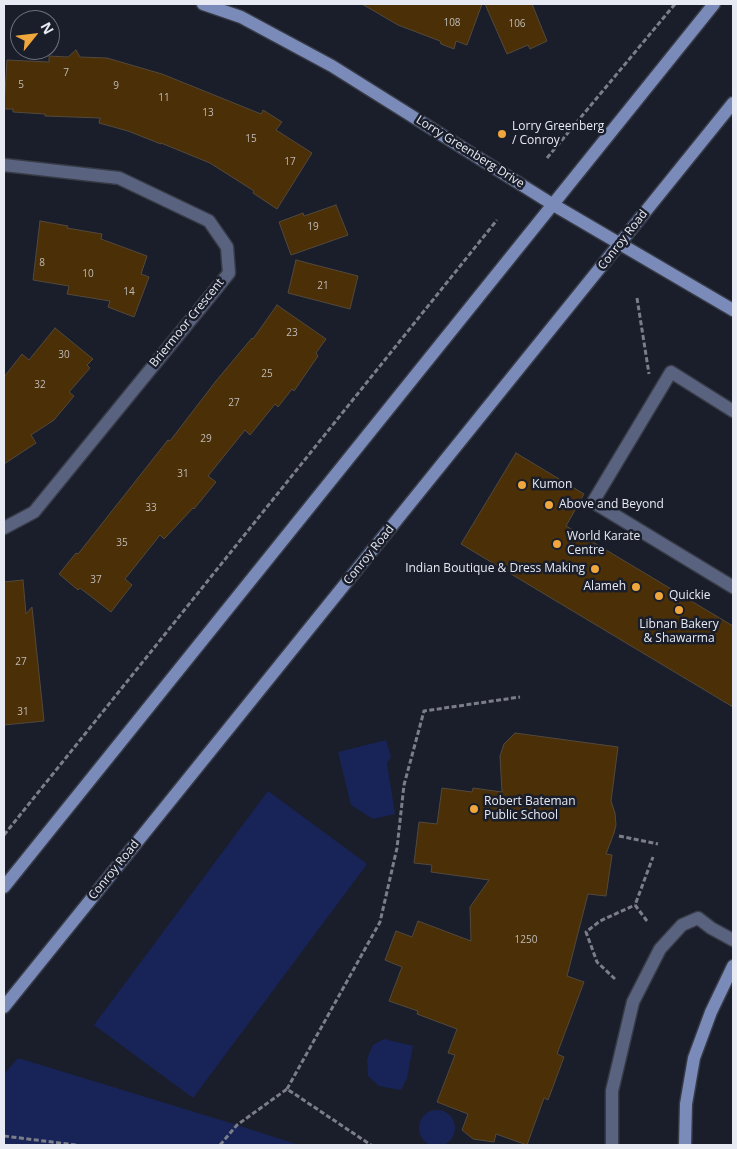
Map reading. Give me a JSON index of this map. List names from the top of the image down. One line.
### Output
{"streets":{"main road":["Lorry Greenberg Drive","Conroy Road"],"street":["Briermoor Crescent"]},"crossings":[["Lorry Greenberg Drive","Conroy Road"]],"places":["Lorry Greenberg / Conroy","Kumon","Above and Beyond","World Karate Centre","Indian Boutique & Dress Making","Alameh","Quickie","Libnan Bakery & Shawarma","Robert Bateman Public School"],"house_numbers":["108","106","7","5","9","11","13","15","17","19","8","10","21","14","23","30","25","32","27","29","31","33","35","37","27","31","1250"],"north":"top right"}
